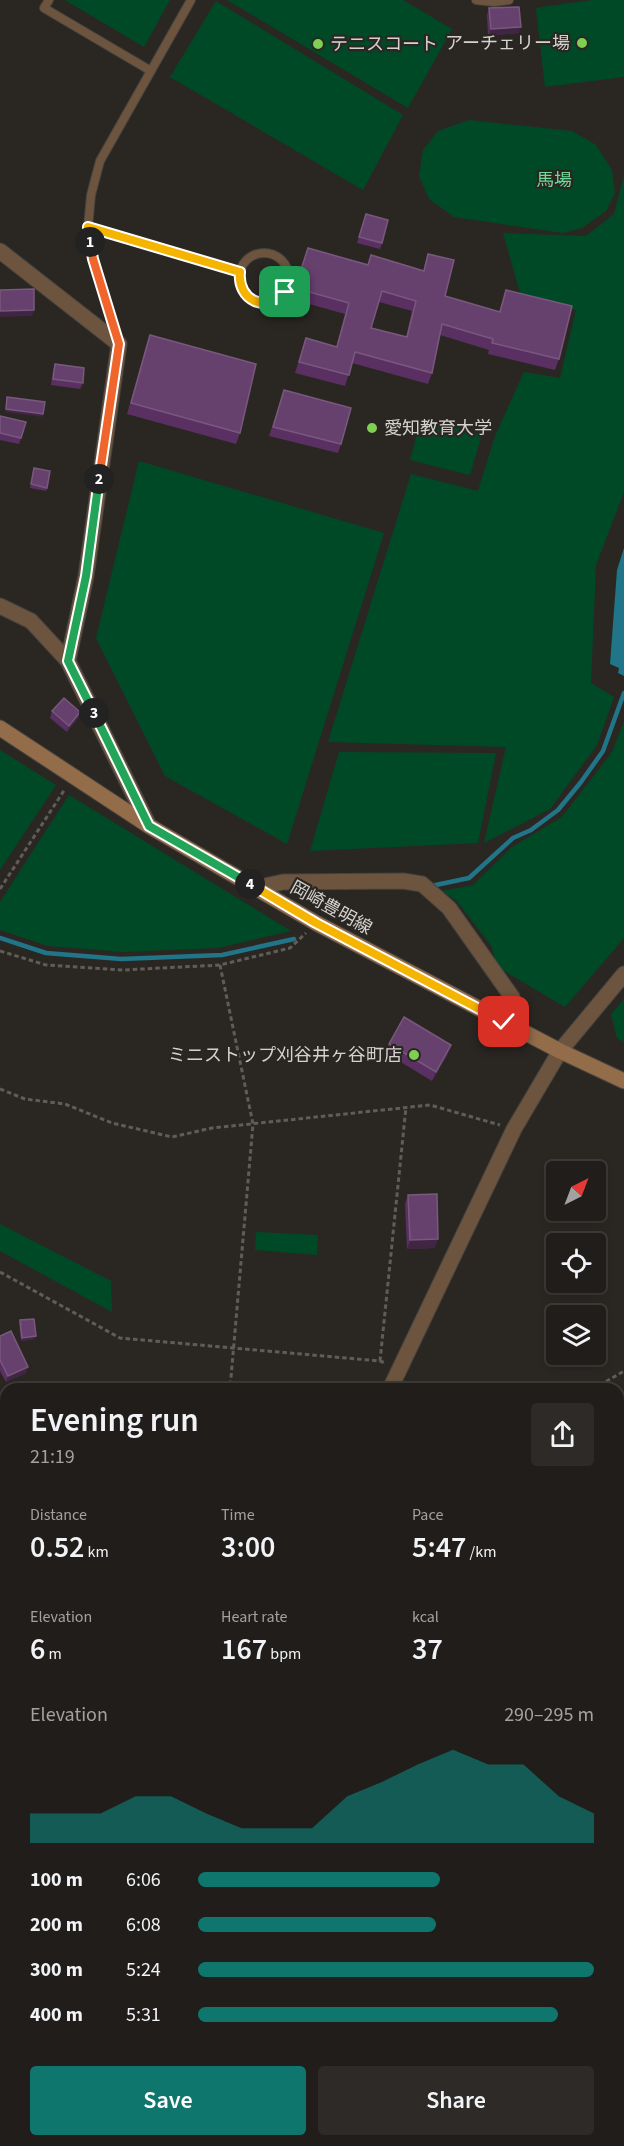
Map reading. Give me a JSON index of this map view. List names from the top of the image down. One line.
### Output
{"streets":{"main road":["岡崎豊明線"]},"parks":["馬場"],"places":["アーチェリー場","テニスコート","愛知教育大学","ミニストップ刈谷井ヶ谷町店"],"north":"top right","page":{"pins":["1","2","3","4"],"heading":["Evening run","21:19"],"stats":[["Distance","0.52 km"],["Time","3:00"],["Pace","5:47 /km"],["Elevation","6 m"],["Heart rate","167 bpm"],["kcal","37"]],"chart":["Elevation","290–295 m"],"list":[{"name":"100 m","note":"6:06"},{"name":"200 m","note":"6:08"},{"name":"300 m","note":"5:24"},{"name":"400 m","note":"5:31"}],"buttons":["Save","Share"]}}
